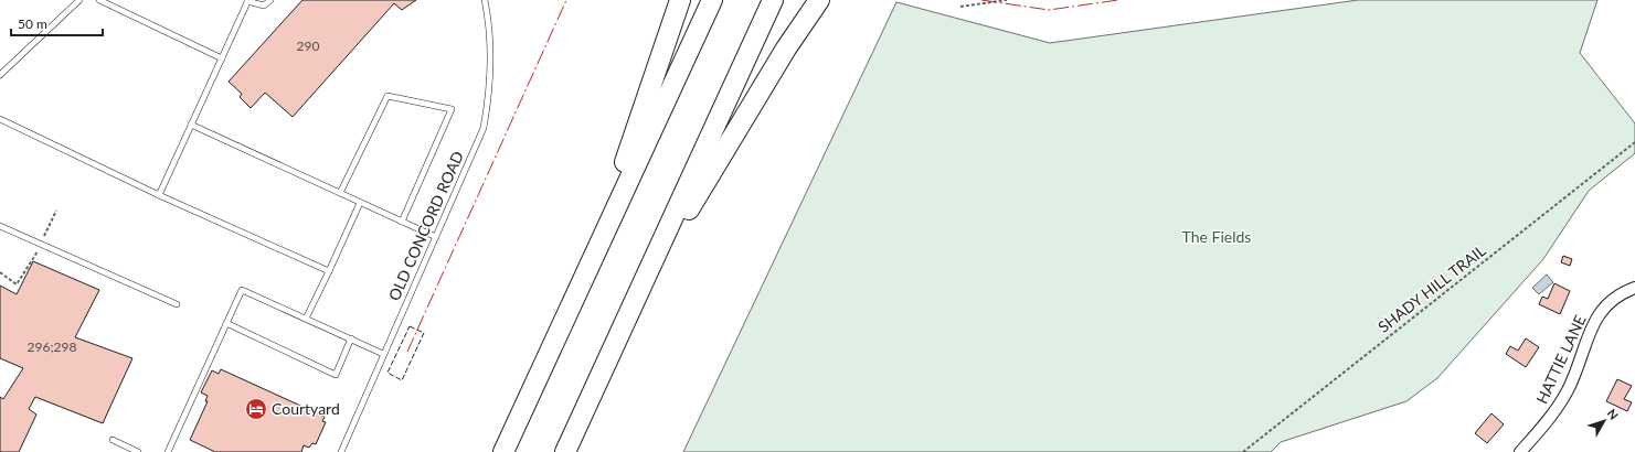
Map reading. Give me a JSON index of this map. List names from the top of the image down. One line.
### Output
{"streets":{"street":["HATTIE LANE"],"lane":["OLD CONCORD ROAD"],"path":["SHADY HILL TRAIL"]},"parks":["The Fields"],"places":{"hotel":["Courtyard"]},"house_numbers":["290","296;298"],"scale_bar":"50 m","north":"top right"}
